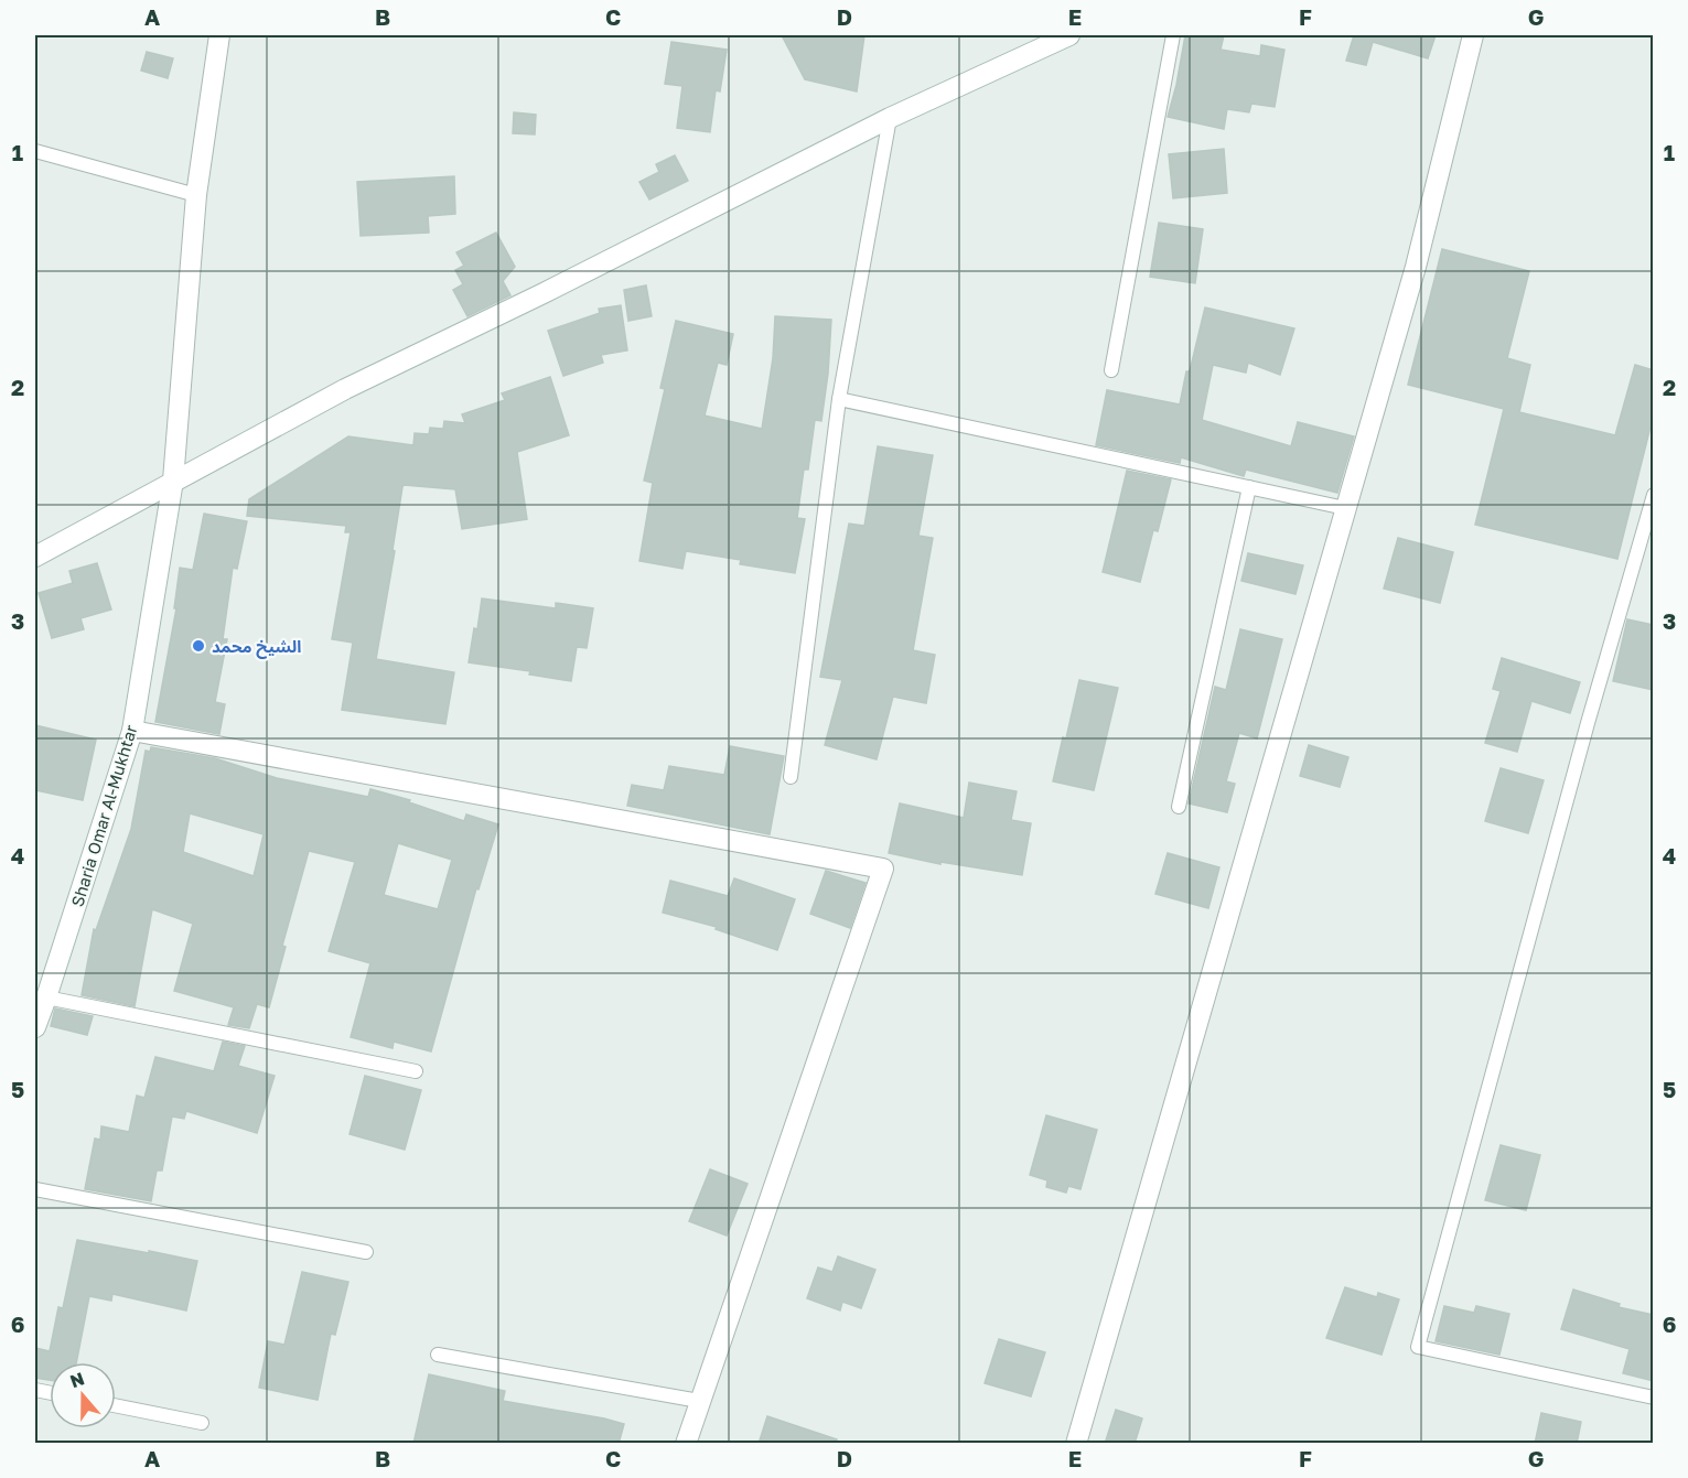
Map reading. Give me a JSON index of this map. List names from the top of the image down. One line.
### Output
{"streets":{"street":["Sharia Omar Al-Mukhtar"]},"places":["الشيخ محمد"],"north":"top","grid":{"columns":["A","B","C","D","E","F","G"],"rows":["1","2","3","4","5","6"]}}
